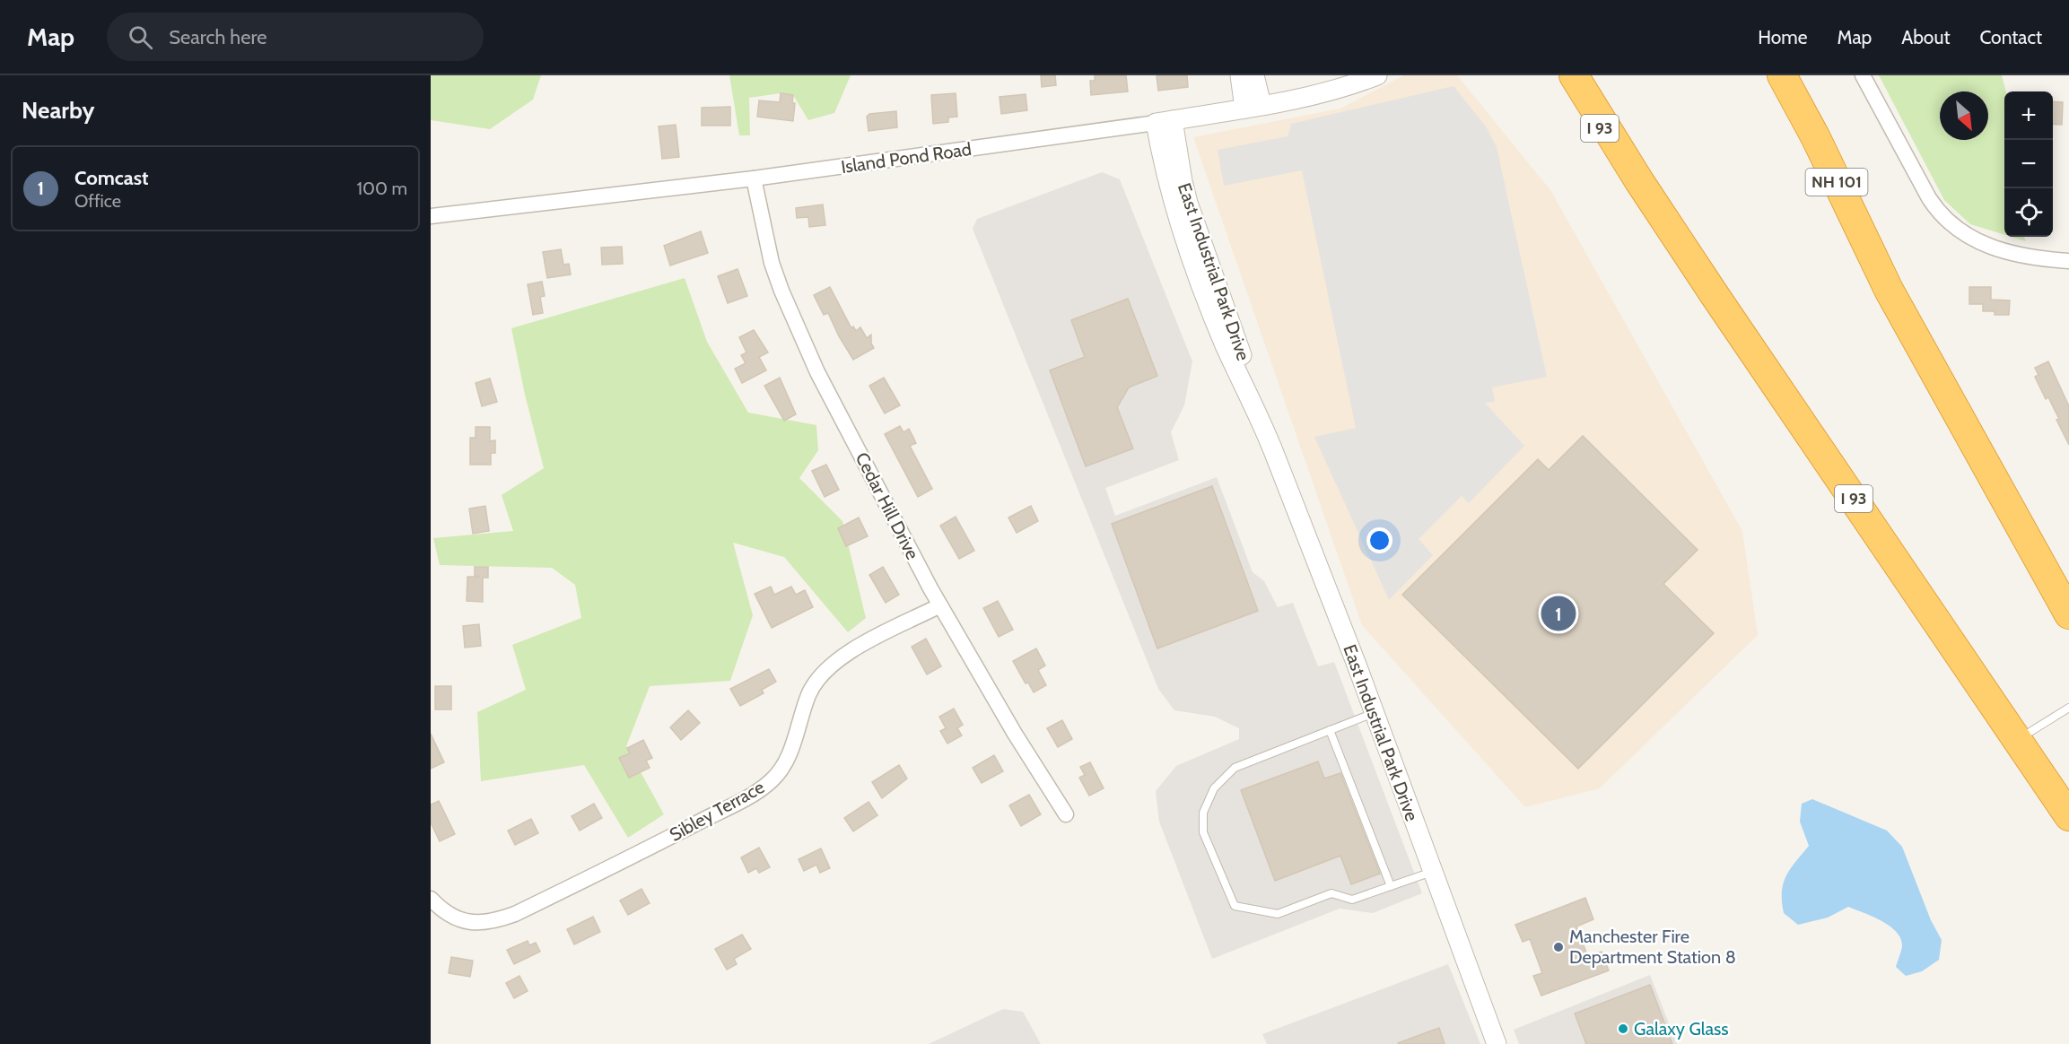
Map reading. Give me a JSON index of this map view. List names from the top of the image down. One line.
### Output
{"streets":{"highway":["I 93","NH 101"],"street":["Island Pond Road","East Industrial Park Drive","Cedar Hill Drive","Sibley Terrace"]},"crossings":[["Island Pond Road","East Industrial Park Drive"],["Island Pond Road","Cedar Hill Drive"],["Cedar Hill Drive","Sibley Terrace"]],"places":["Manchester Fire Department Station 8","Galaxy Glass"],"north":"bottom right","page":{"header":"Map","search":"Search here","nav":["Home","Map","About","Contact"],"heading":"Nearby","map_buttons":["+","−"],"list":[{"mark":"1","name":"Comcast","note":"Office","value":"100 m"}],"pins":"1"}}
